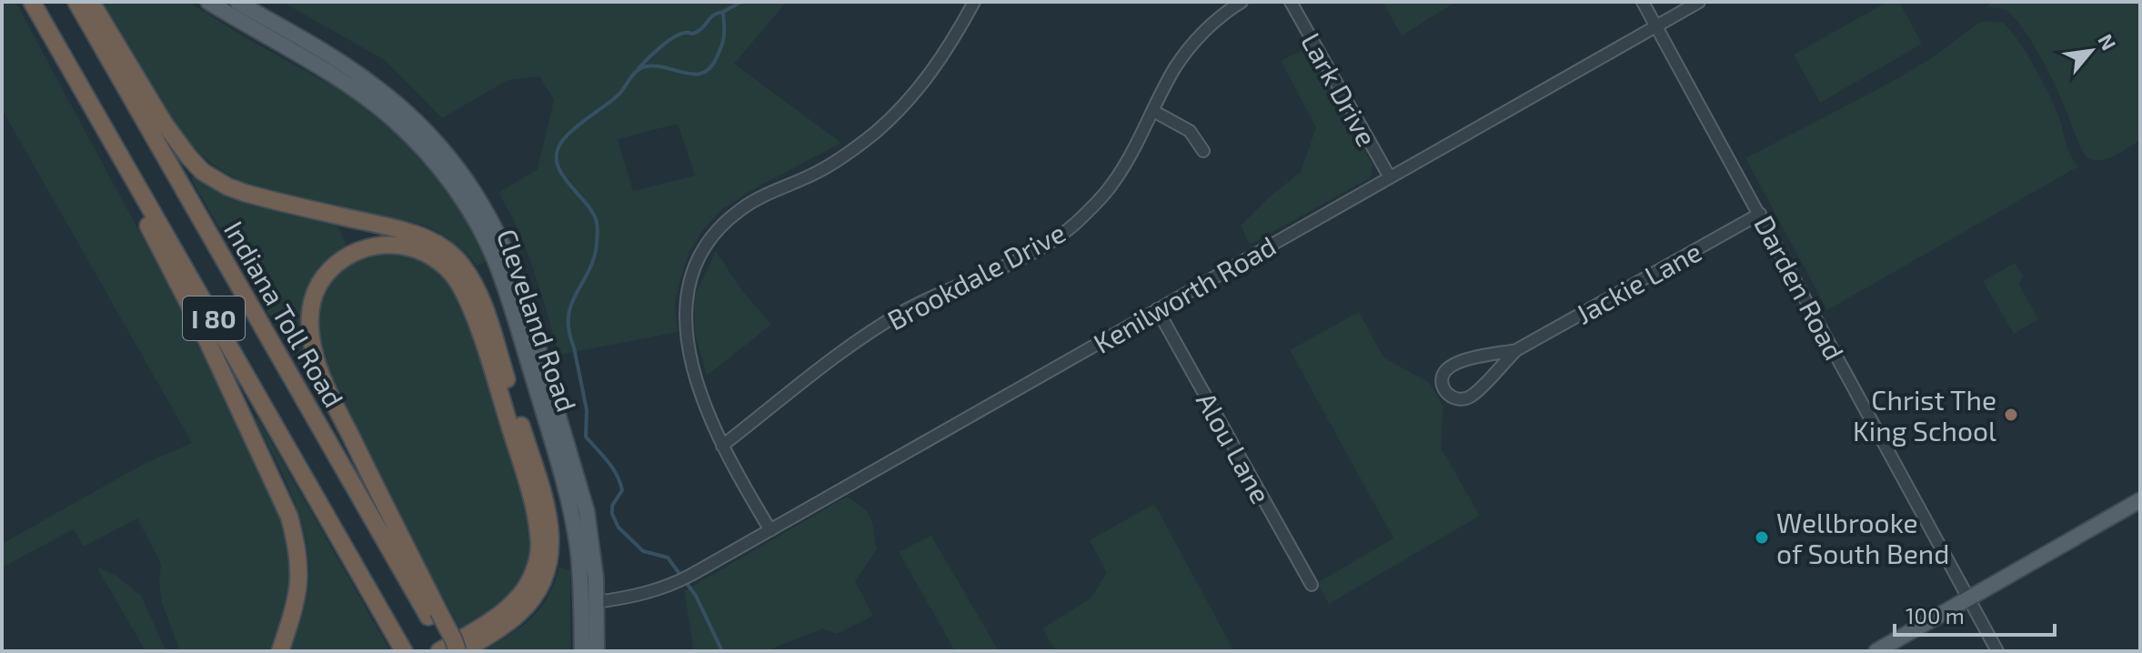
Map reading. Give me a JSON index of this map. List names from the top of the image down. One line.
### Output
{"streets":{"highway":["Indiana Toll Road","I 80"],"main road":["Cleveland Road"],"street":["Lark Drive","Brookdale Drive","Jackie Lane","Darden Road","Kenilworth Road","Alou Lane"]},"crossings":[["Lark Drive","Kenilworth Road"],["Jackie Lane","Darden Road"],["Darden Road","Kenilworth Road"],["Kenilworth Road","Cleveland Road"],["Kenilworth Road","Alou Lane"]],"places":["Christ The King School","Wellbrooke of South Bend"],"scale_bar":"100 m","north":"top right"}
